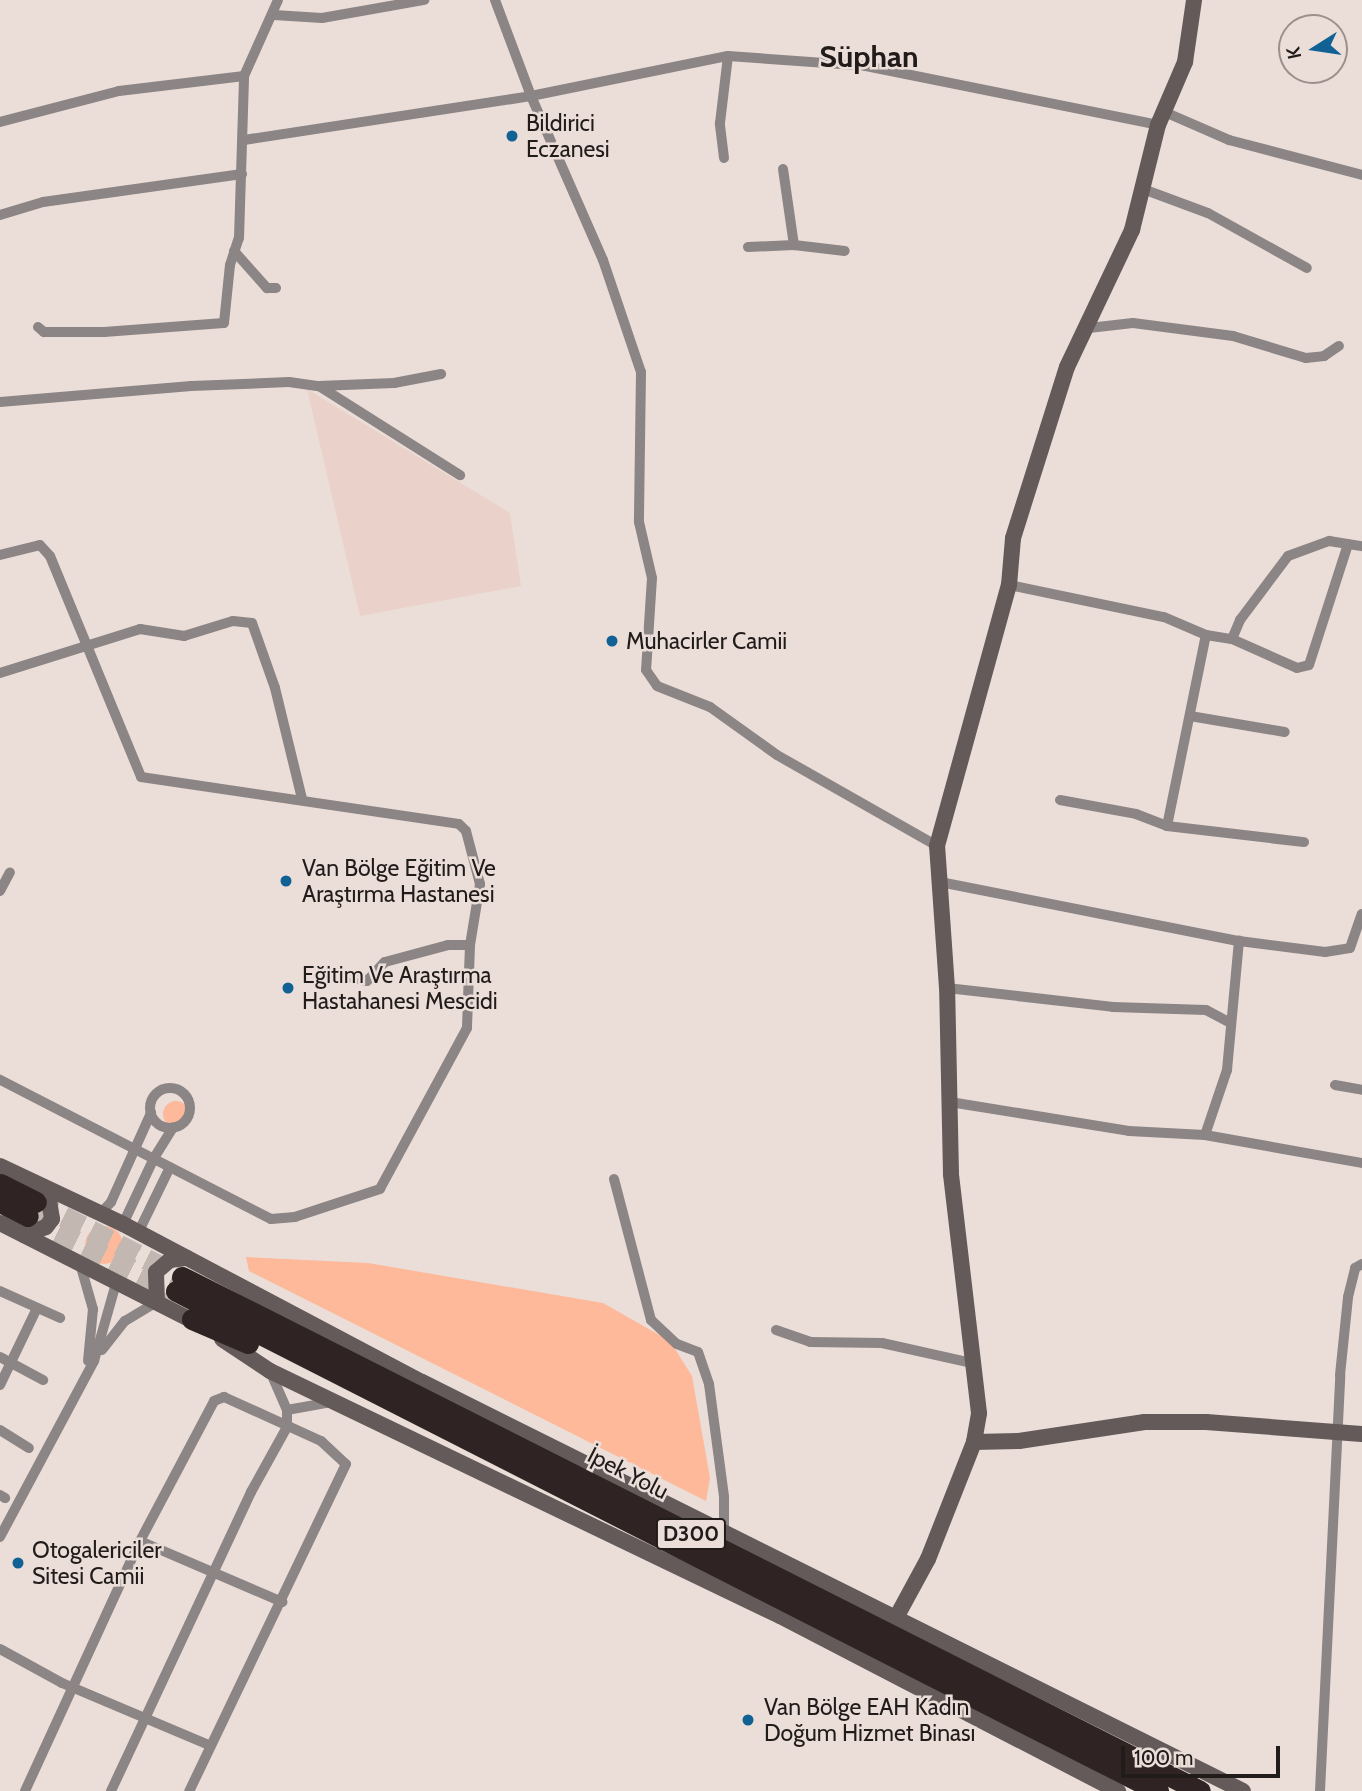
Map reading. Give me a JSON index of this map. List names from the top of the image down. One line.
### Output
{"streets":{"highway":["İpek Yolu","D300"]},"districts":["Süphan"],"places":["Bildirici Eczanesi","Muhacirler Camii","Van Bölge Eğitim Ve Araştırma Hastanesi","Eğitim Ve Araştırma Hastahanesi Mescidi","Otogalericiler Sitesi Camii","Van Bölge EAH Kadın Doğum Hizmet Binası"],"scale_bar":"100 m","north":"left"}
